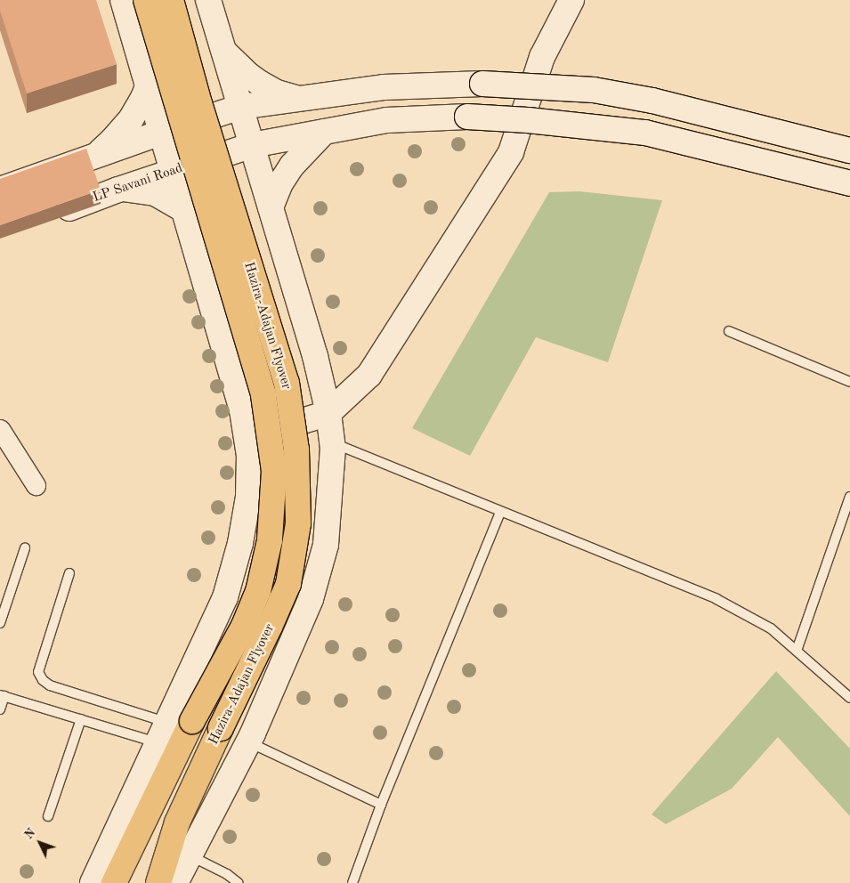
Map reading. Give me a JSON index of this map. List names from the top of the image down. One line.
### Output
{"streets":{"highway":["Hazira-Adajan Flyover"],"street":["LP Savani Road"]},"north":"top left"}
